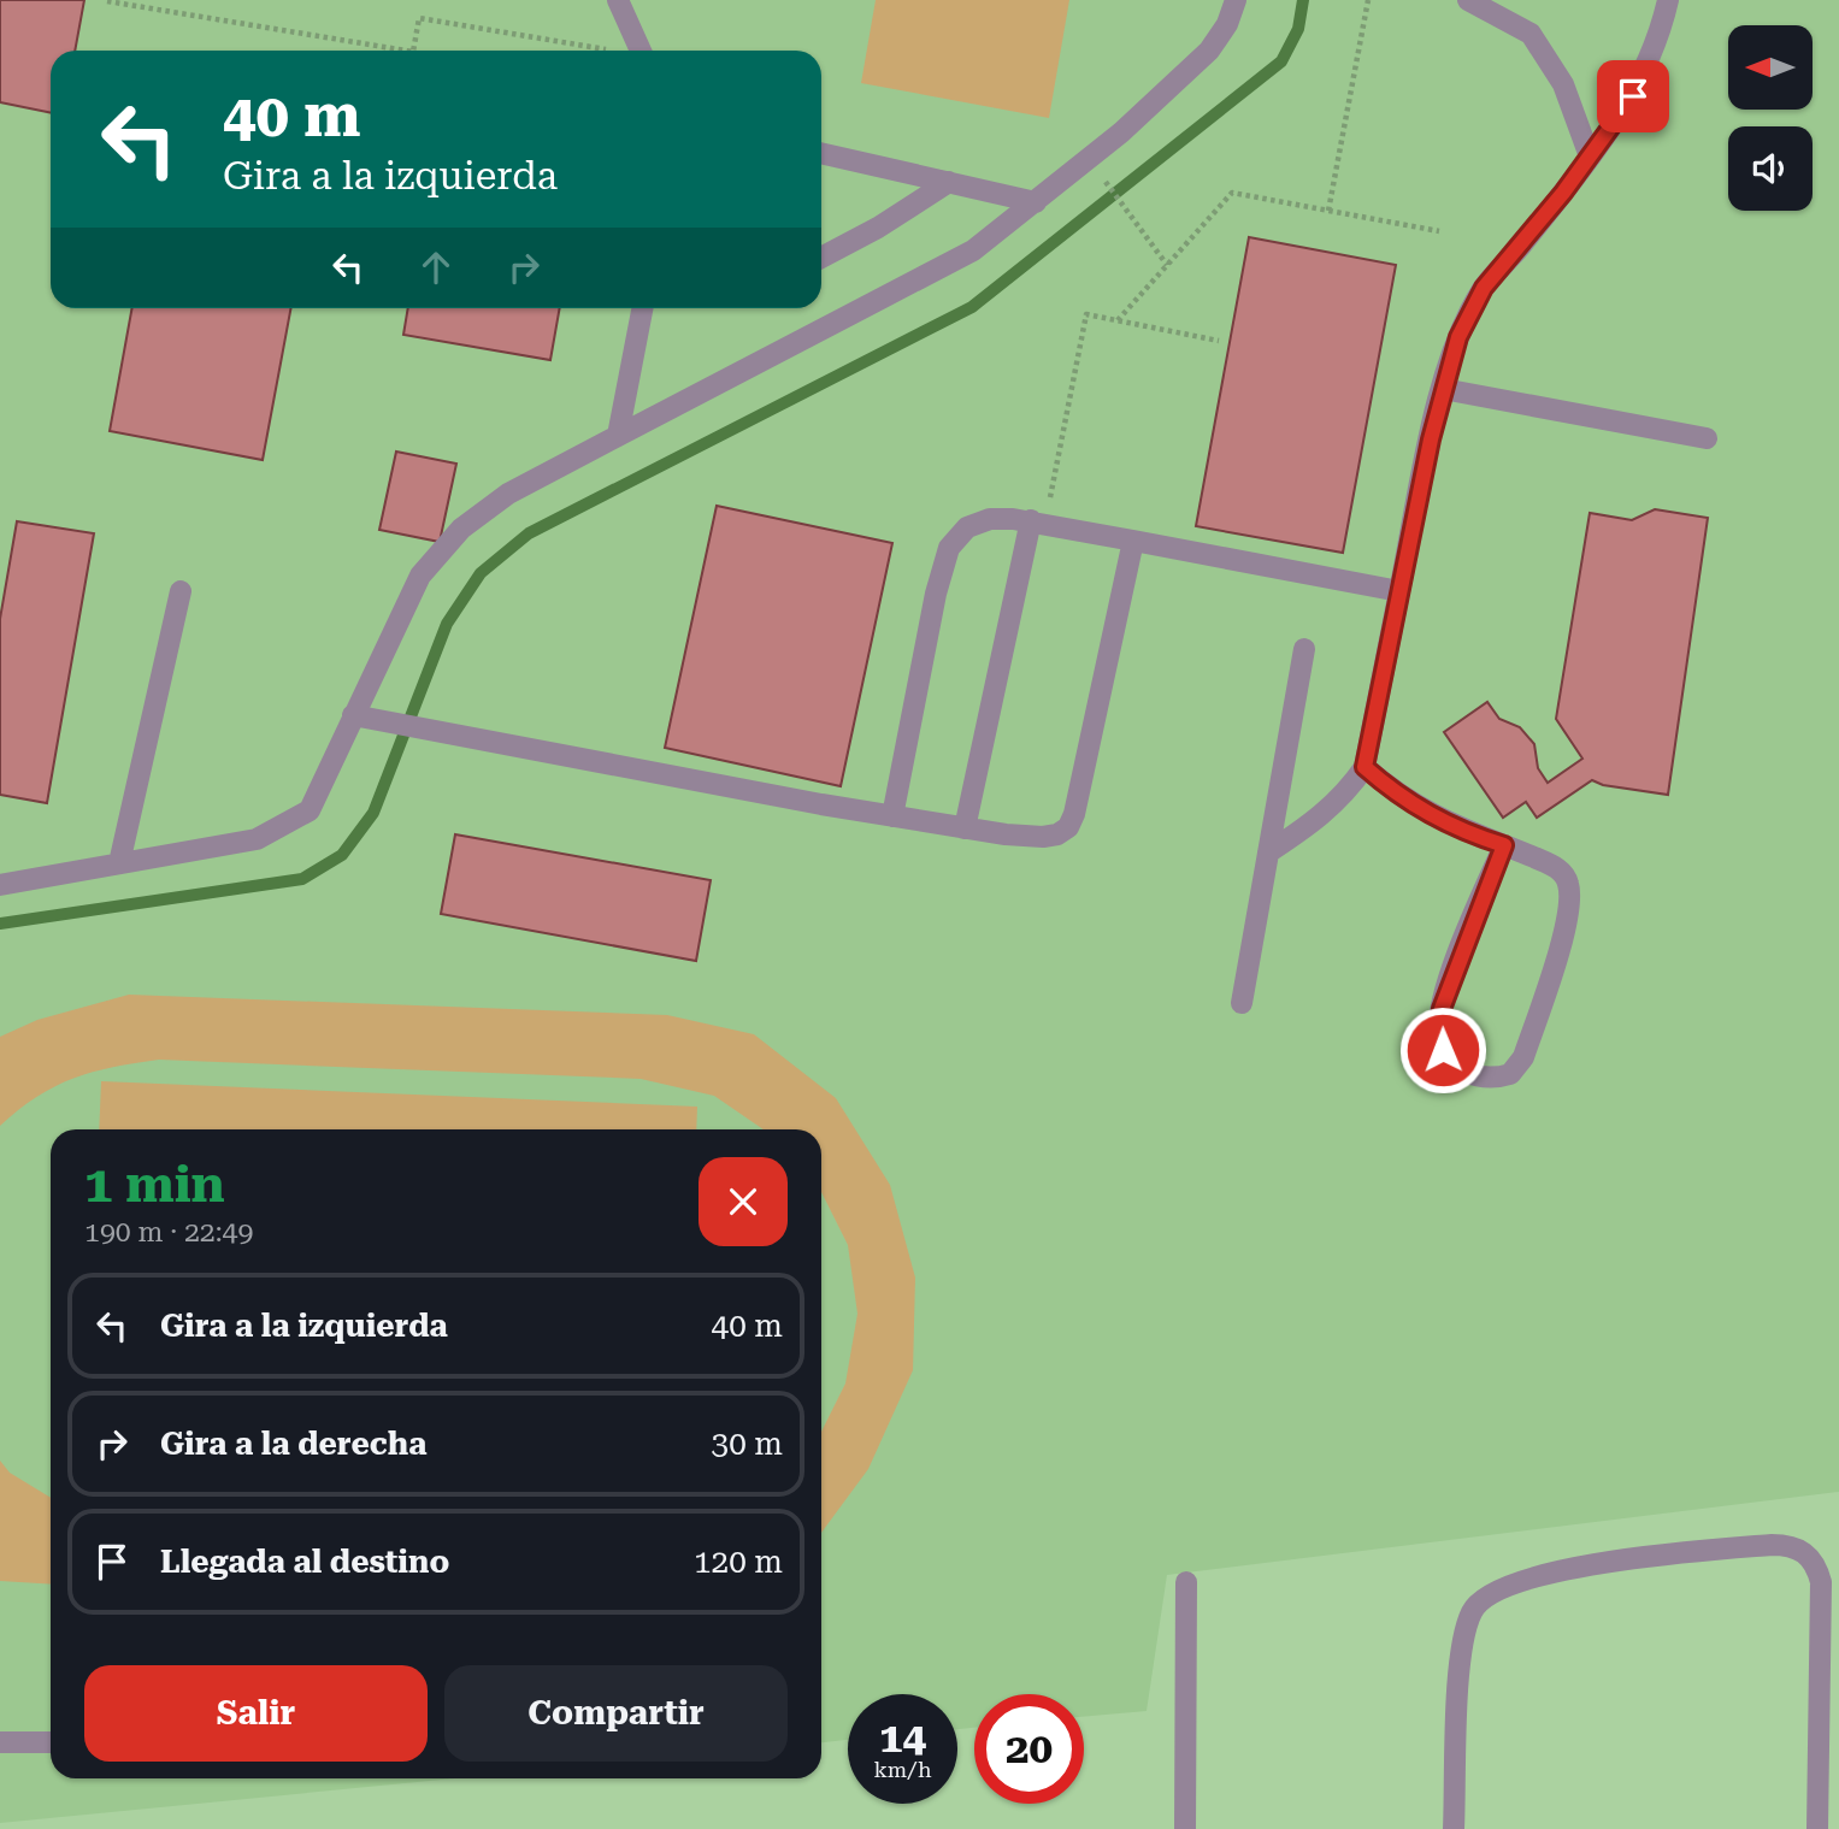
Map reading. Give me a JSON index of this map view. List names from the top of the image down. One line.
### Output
{"north":"left","page":{"turn":["40 m","Gira a la izquierda"],"heading":["1 min","190 m · 22:49"],"list":[{"name":"Gira a la izquierda","value":"40 m"},{"name":"Gira a la derecha","value":"30 m"},{"name":"Llegada al destino","value":"120 m"}],"buttons":["Salir","Compartir"],"speed":"14 km/h","limit":"20"}}
